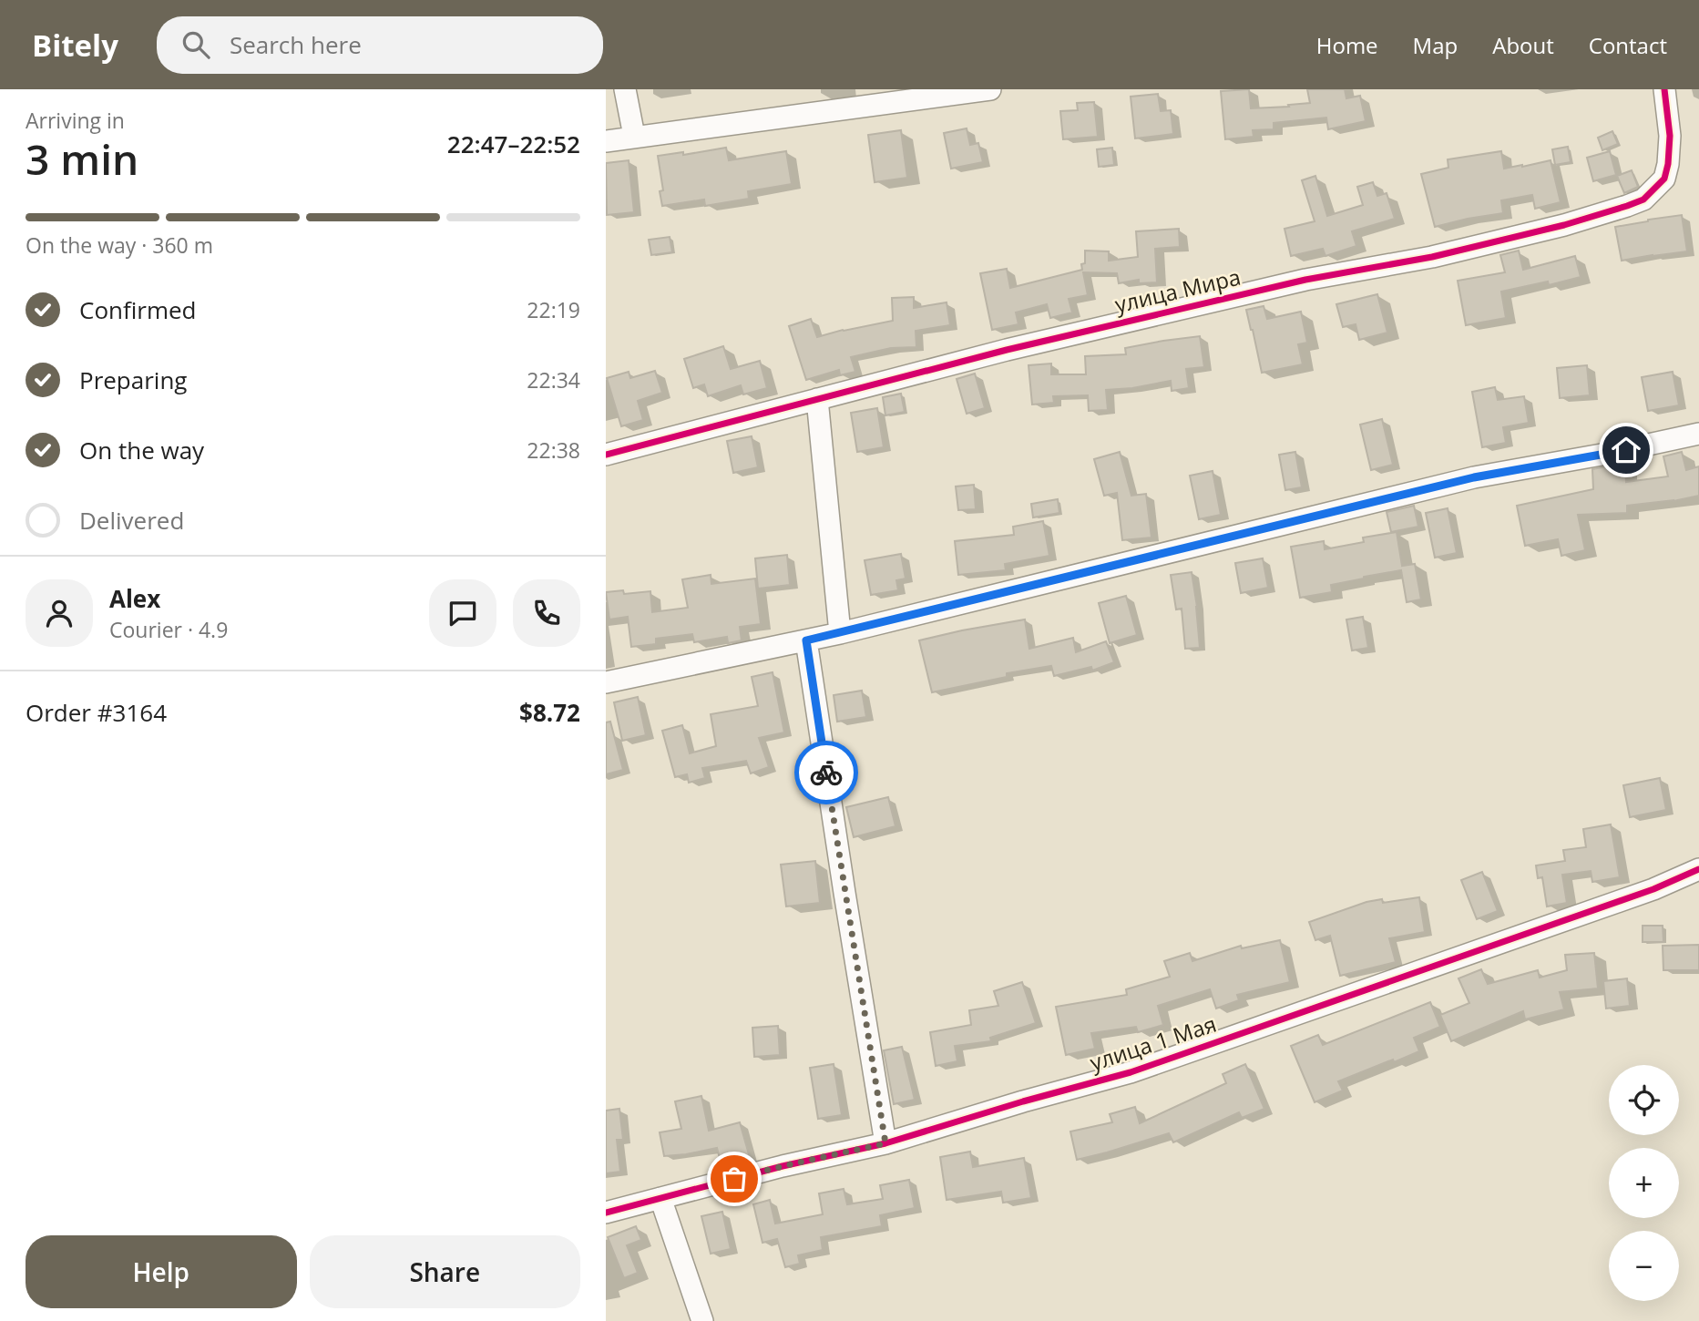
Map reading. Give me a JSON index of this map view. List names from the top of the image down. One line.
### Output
{"streets":{"street":["улица Мира","улица 1 Мая"]},"page":{"header":"Bitely","search":"Search here","nav":["Home","Map","About","Contact"],"heading":["3 min","Arriving in","22:47–22:52"],"panel":["Alex","Courier · 4.9","Order #3164","$8.72"],"bar":"On the way · 360 m","list":[["Confirmed","22:19"],["Preparing","22:34"],["On the way","22:38"],"Delivered"],"map_buttons":["+","−"],"buttons":["Help","Share"]}}
